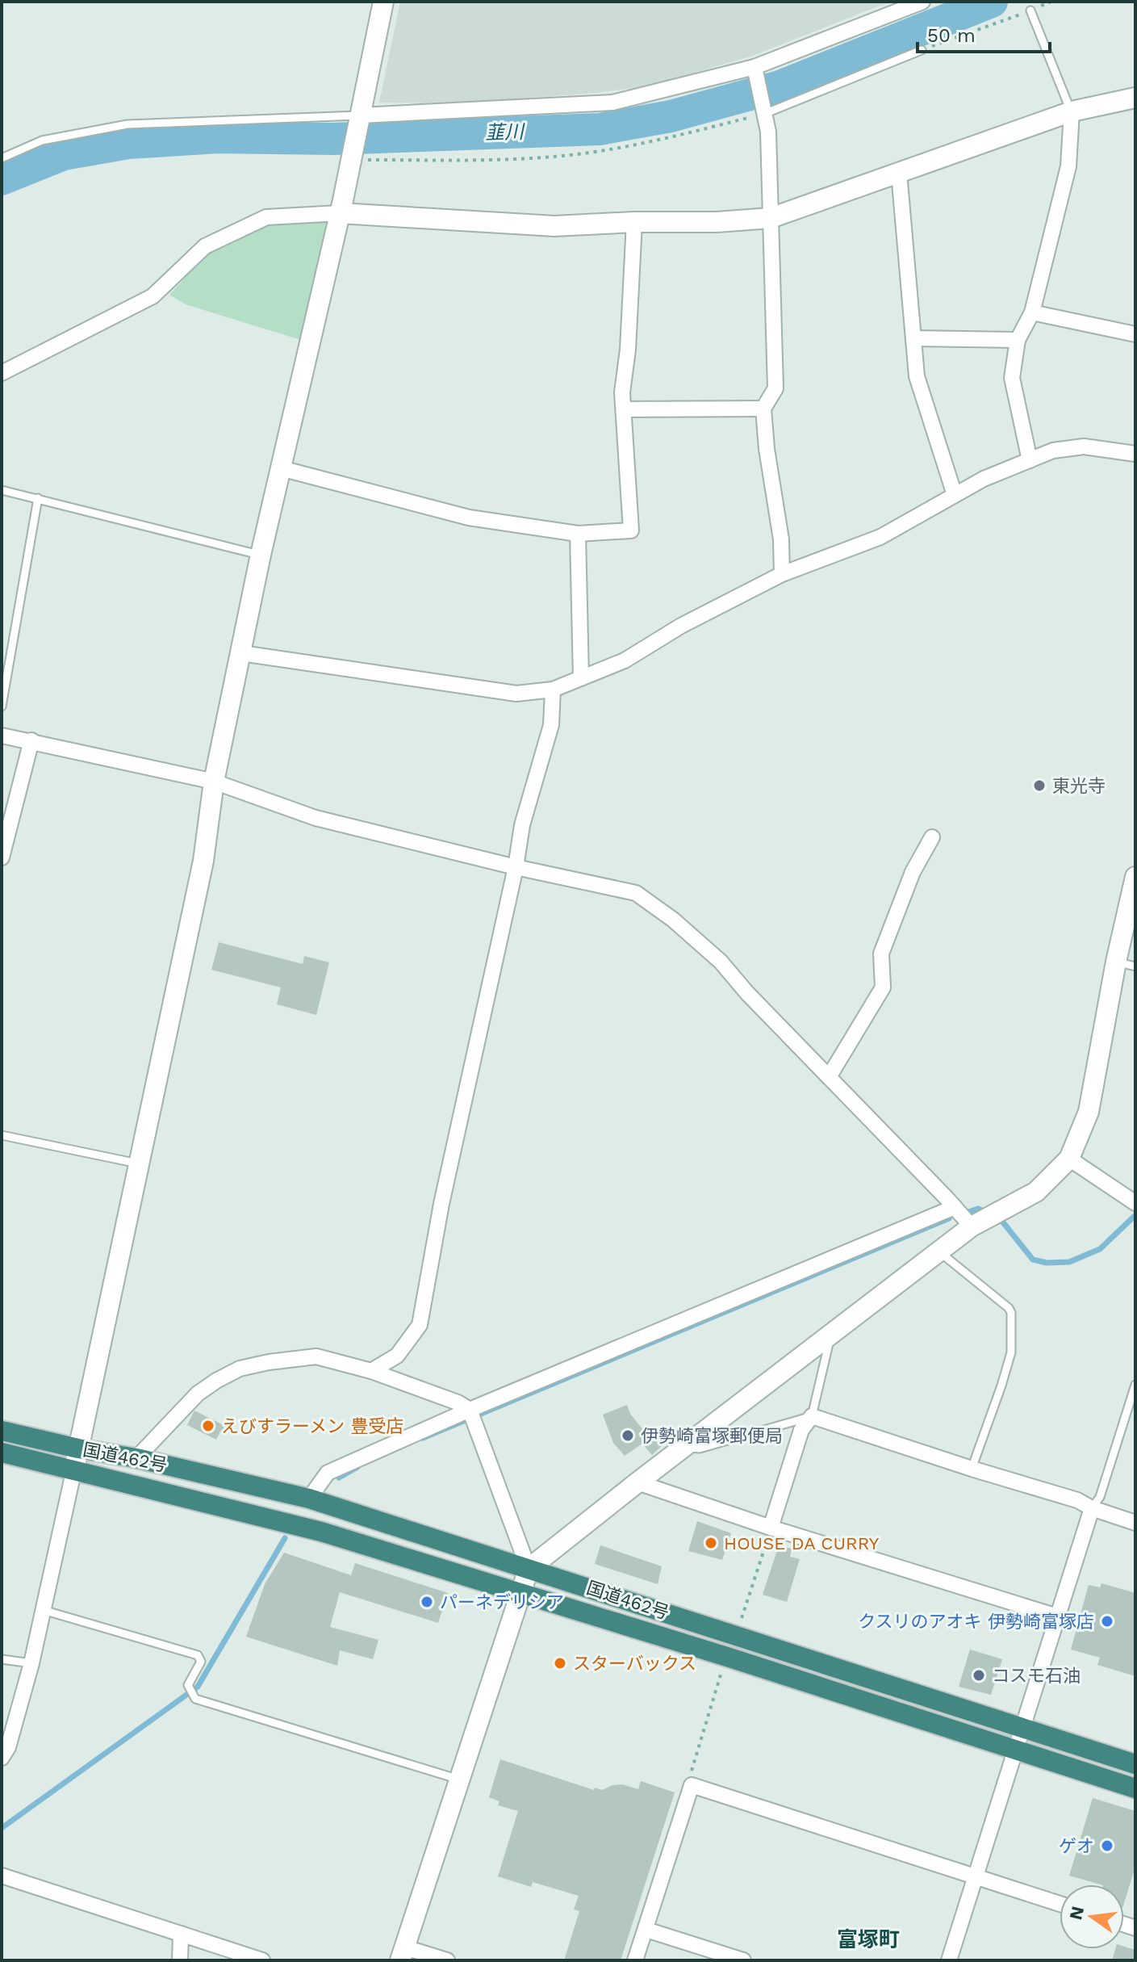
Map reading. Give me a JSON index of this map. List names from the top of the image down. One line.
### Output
{"streets":{"highway":["国道462号"]},"districts":["富塚町"],"water":["韮川"],"places":["東光寺","えびすラーメン 豊受店","伊勢崎富塚郵便局","HOUSE DA CURRY","パーネデリシア","クスリのアオキ 伊勢崎富塚店","スターバックス","コスモ石油","ゲオ"],"scale_bar":"50 m","north":"left"}
